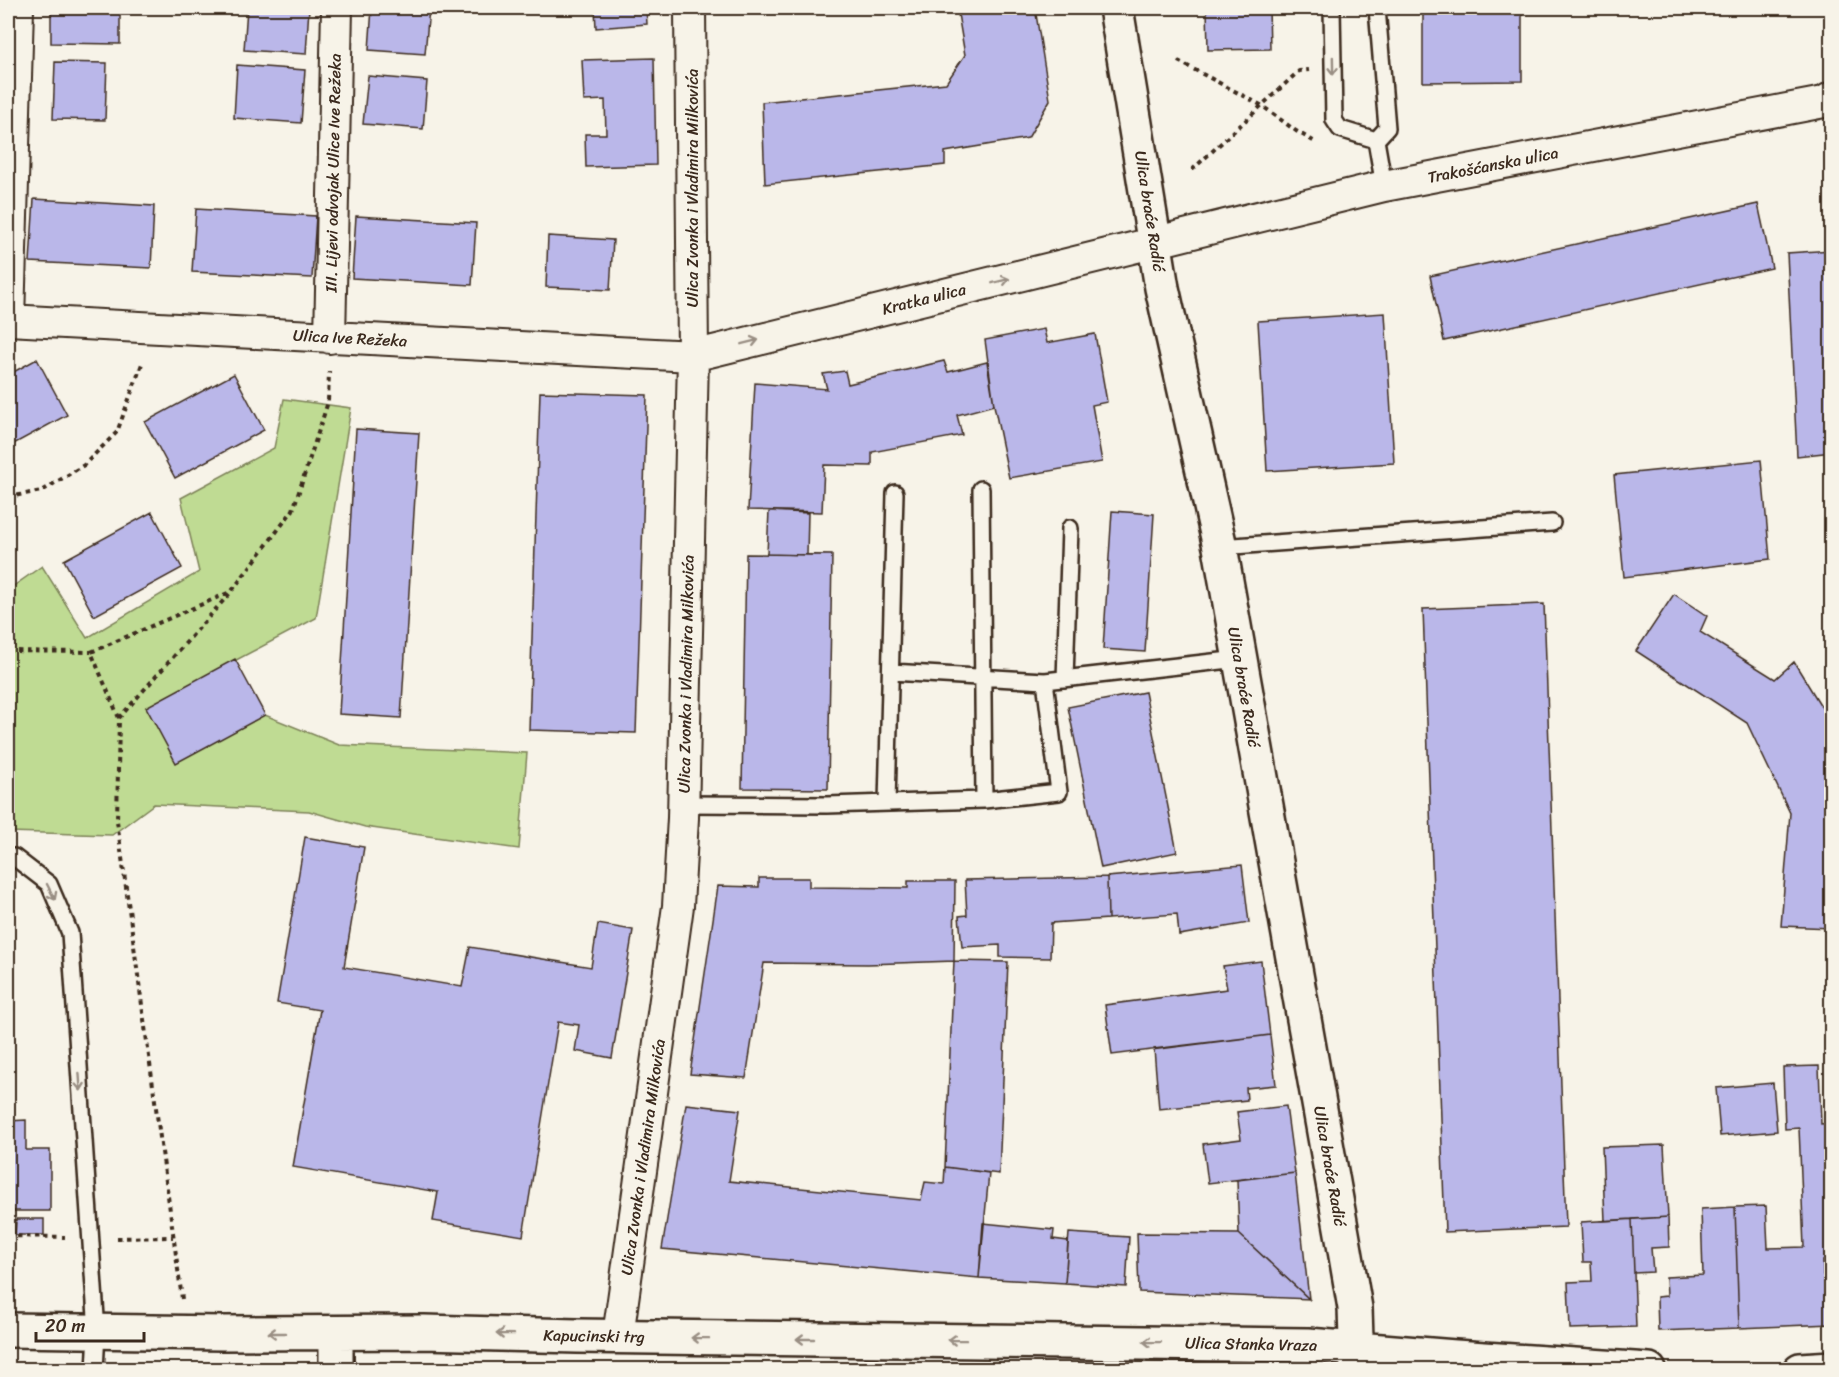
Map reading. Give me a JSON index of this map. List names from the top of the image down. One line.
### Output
{"streets":{"main road":["Ulica braće Radić","Kapucinski trg","Ulica Stanka Vraza"],"street":["Trakošćanska ulica","III. Lijevi odvojak Ulice Ive Režeka","Ulica Zvonka i Vladimira Milkovića","Kratka ulica","Ulica Ive Režeka"]},"crossings":[["Trakošćanska ulica","Ulica braće Radić"],["Trakošćanska ulica","Kratka ulica"],["III. Lijevi odvojak Ulice Ive Režeka","Ulica Ive Režeka"],["Ulica Zvonka i Vladimira Milkovića","Kratka ulica"],["Ulica Zvonka i Vladimira Milkovića","Ulica Ive Režeka"],["Ulica Zvonka i Vladimira Milkovića","Kapucinski trg"],["Ulica braće Radić","Kratka ulica"],["Ulica braće Radić","Ulica Stanka Vraza"],["Kratka ulica","Ulica Ive Režeka"],["Kapucinski trg","Ulica Stanka Vraza"]],"one_way":["Kratka ulica","Kapucinski trg","Ulica Stanka Vraza"],"scale_bar":"20 m"}
